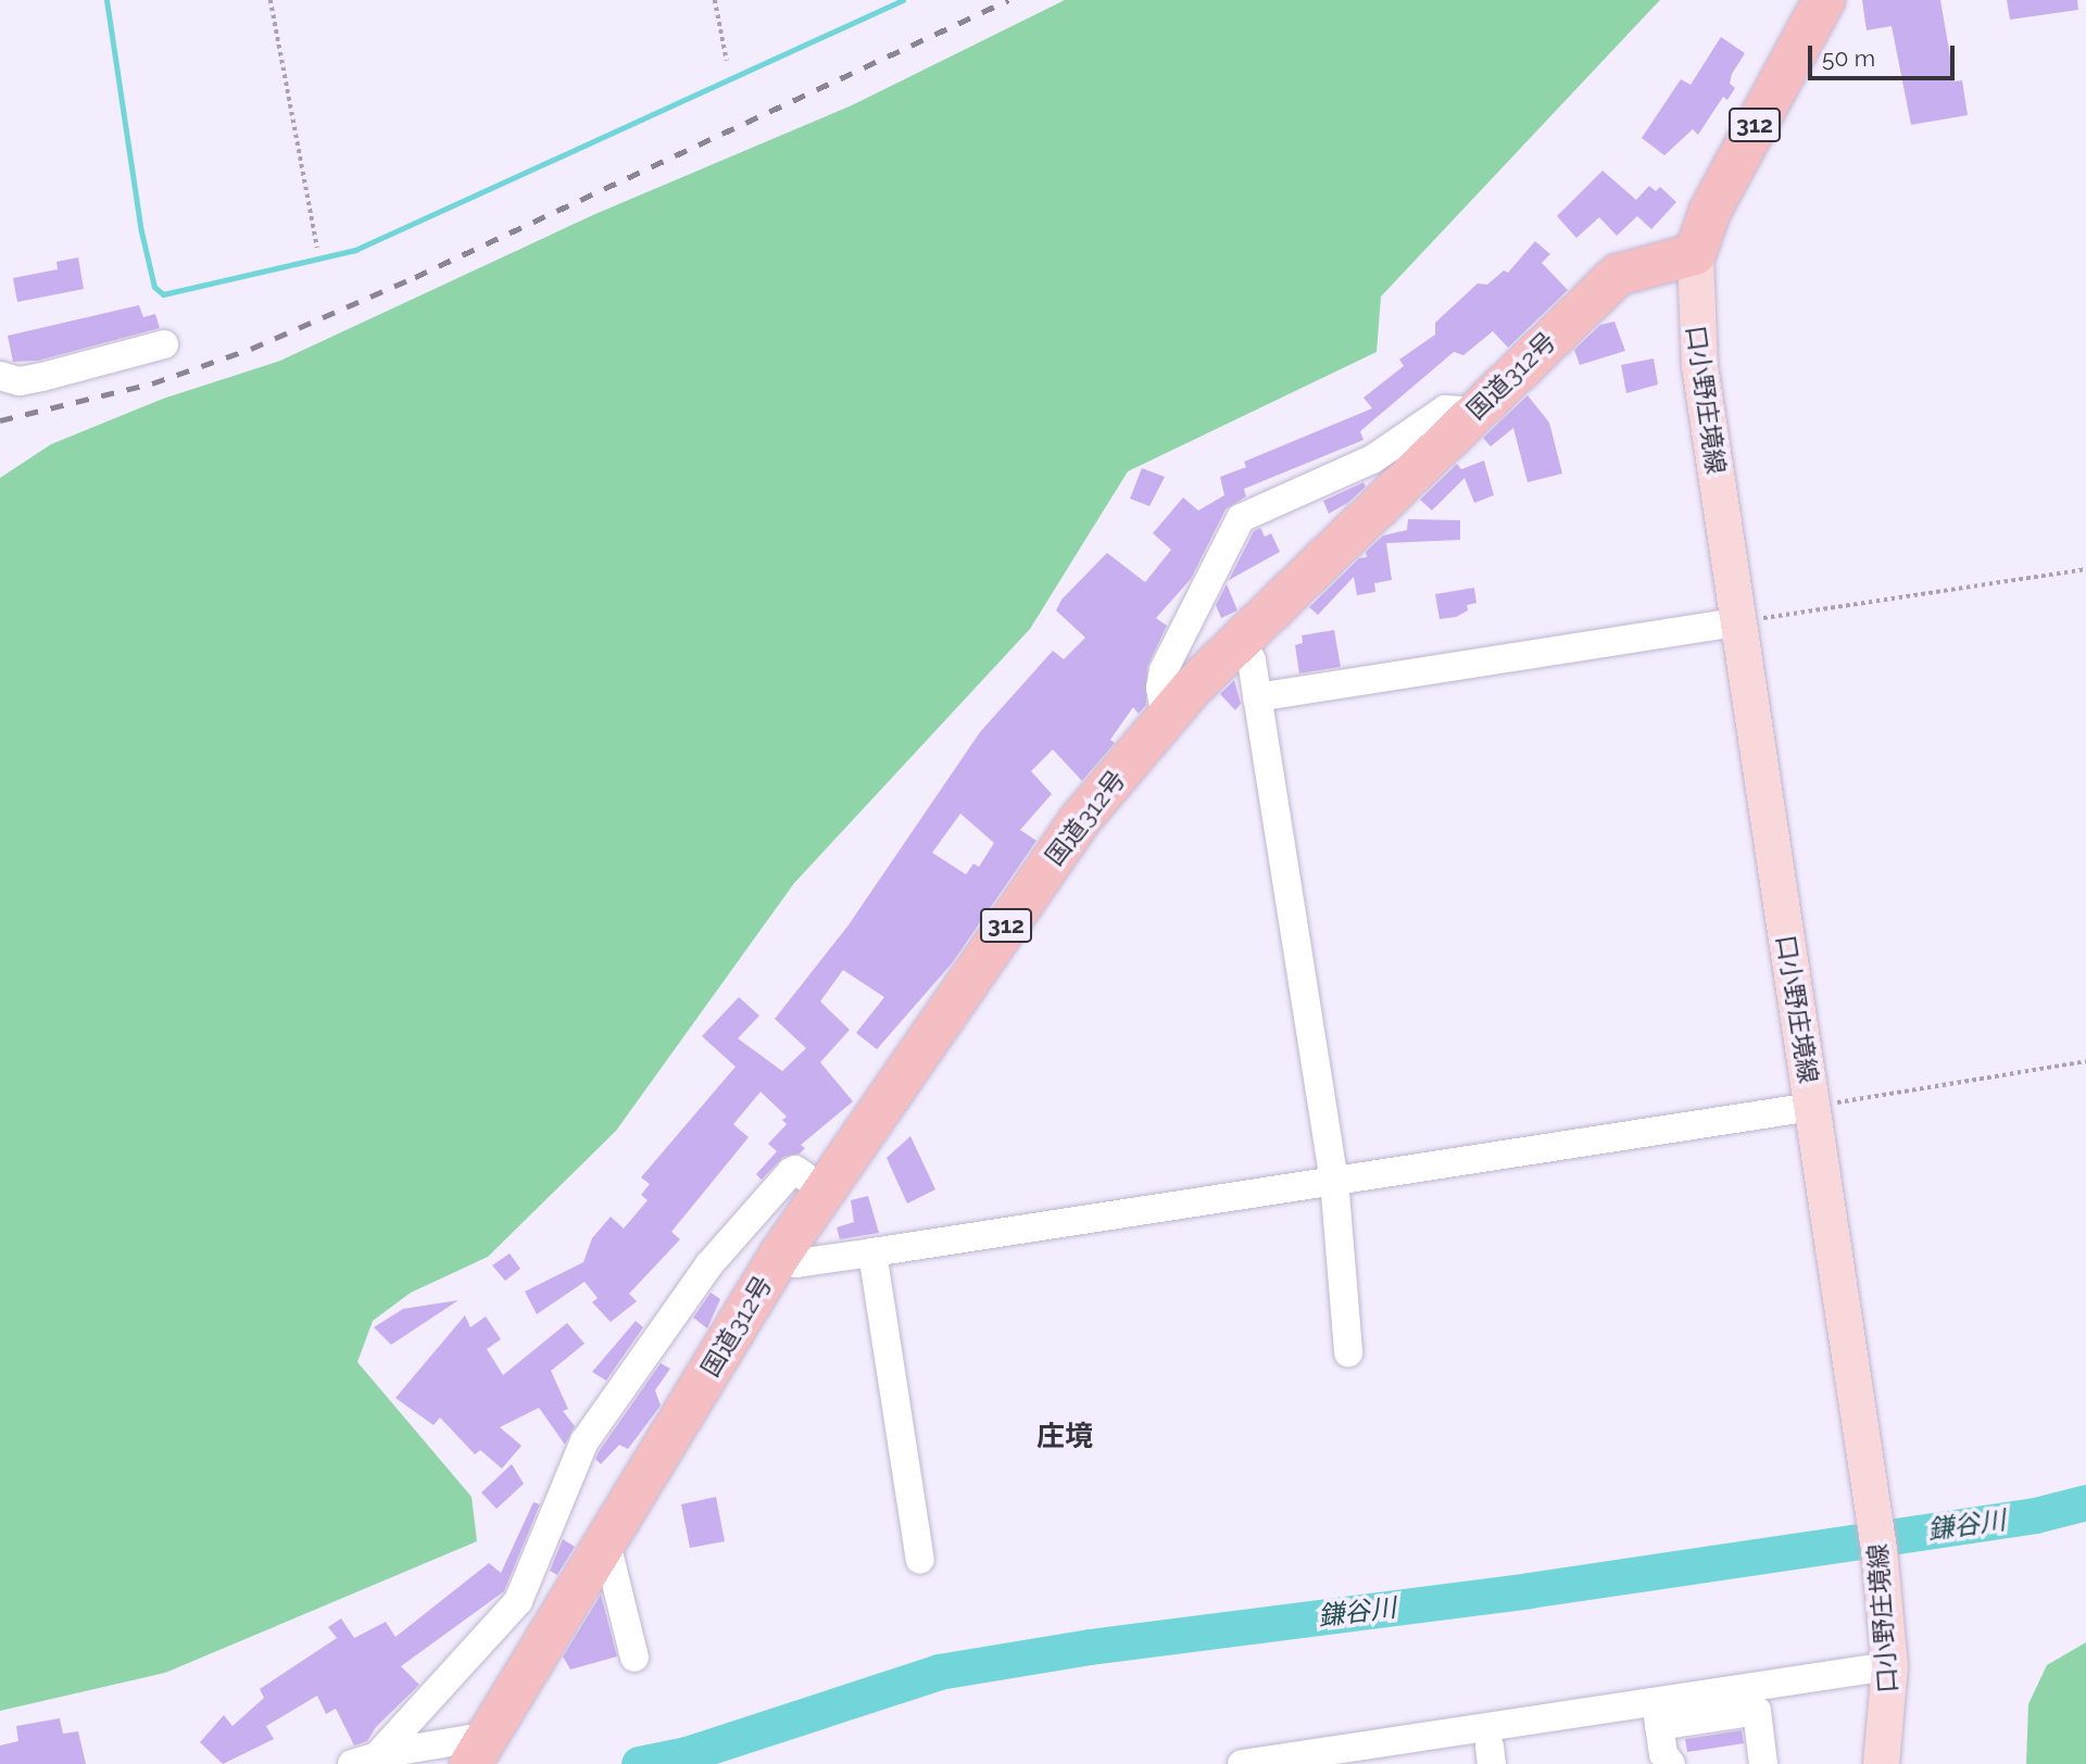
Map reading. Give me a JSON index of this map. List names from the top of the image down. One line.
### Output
{"streets":{"highway":["312","国道312号"],"main road":["口小野庄境線"]},"crossings":[["312","国道312号"],["312","口小野庄境線"],["国道312号","口小野庄境線"]],"districts":["庄境"],"water":["鎌谷川"],"scale_bar":"50 m"}
